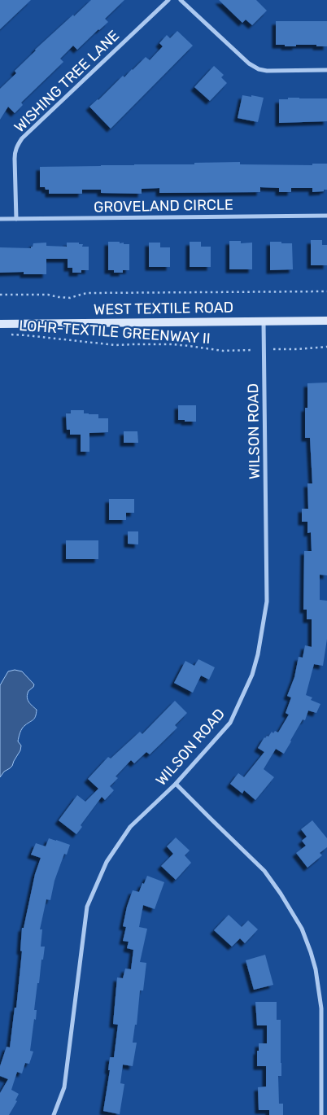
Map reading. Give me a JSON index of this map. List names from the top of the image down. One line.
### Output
{"streets":{"main road":["WEST TEXTILE ROAD"],"street":["WISHING TREE LANE","GROVELAND CIRCLE","WILSON ROAD"],"path":["LOHR-TEXTILE GREENWAY II"]},"crossings":[["WISHING TREE LANE","GROVELAND CIRCLE"],["WEST TEXTILE ROAD","WILSON ROAD"]]}
